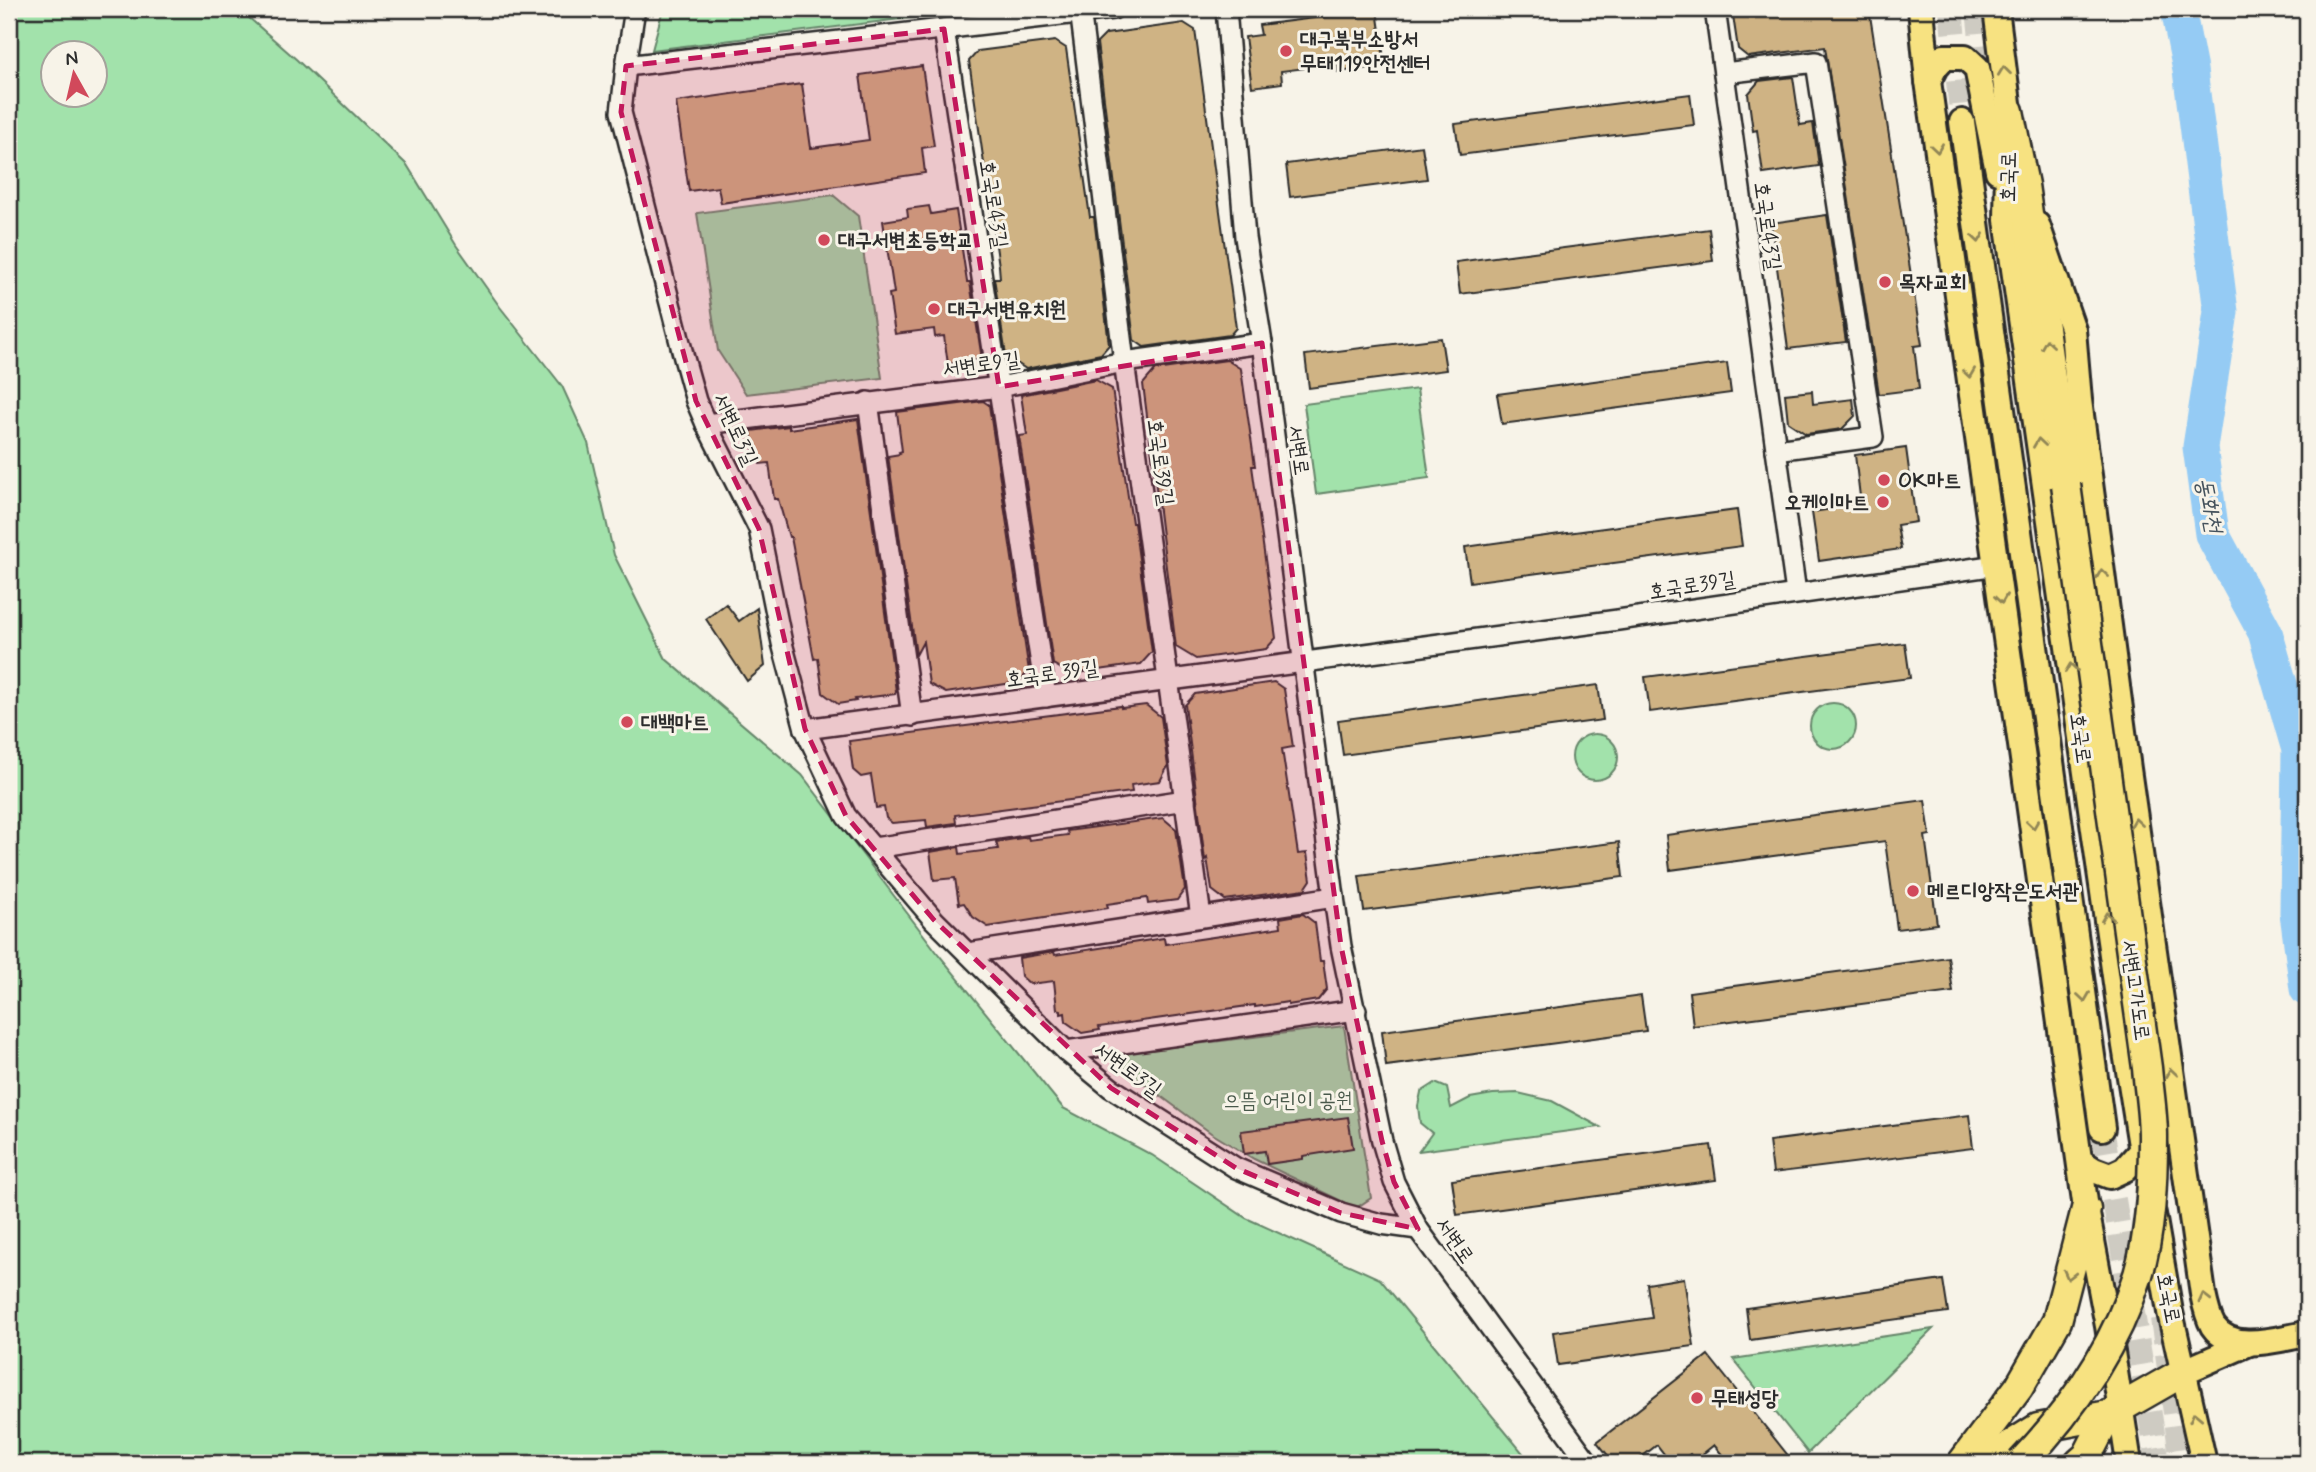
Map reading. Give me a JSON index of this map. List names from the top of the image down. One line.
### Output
{"streets":{"highway":["서변고가도로"],"main road":["호국로"],"street":["호국로43길","서변로9길","서변로3길","서변로","호국로39길","호국로 39길"]},"crossings":[["호국로","서변고가도로"],["호국로43길","서변로9길"],["서변로9길","서변로3길"],["서변로9길","서변로"],["서변로9길","호국로39길"],["서변로3길","서변로"],["서변로3길","호국로 39길"],["서변로","호국로39길"],["서변로","호국로 39길"],["호국로39길","호국로 39길"]],"one_way":["서변고가도로"],"water":["동화천"],"parks":["으뜸 어린이 공원"],"places":["대구북부소방서 무태119안전센터","대구서변초등학교","목자교회","대구서변유치원","OK마트","오케이마트","대백마트","메르디앙작은도서관","무태성당"],"north":"top"}
